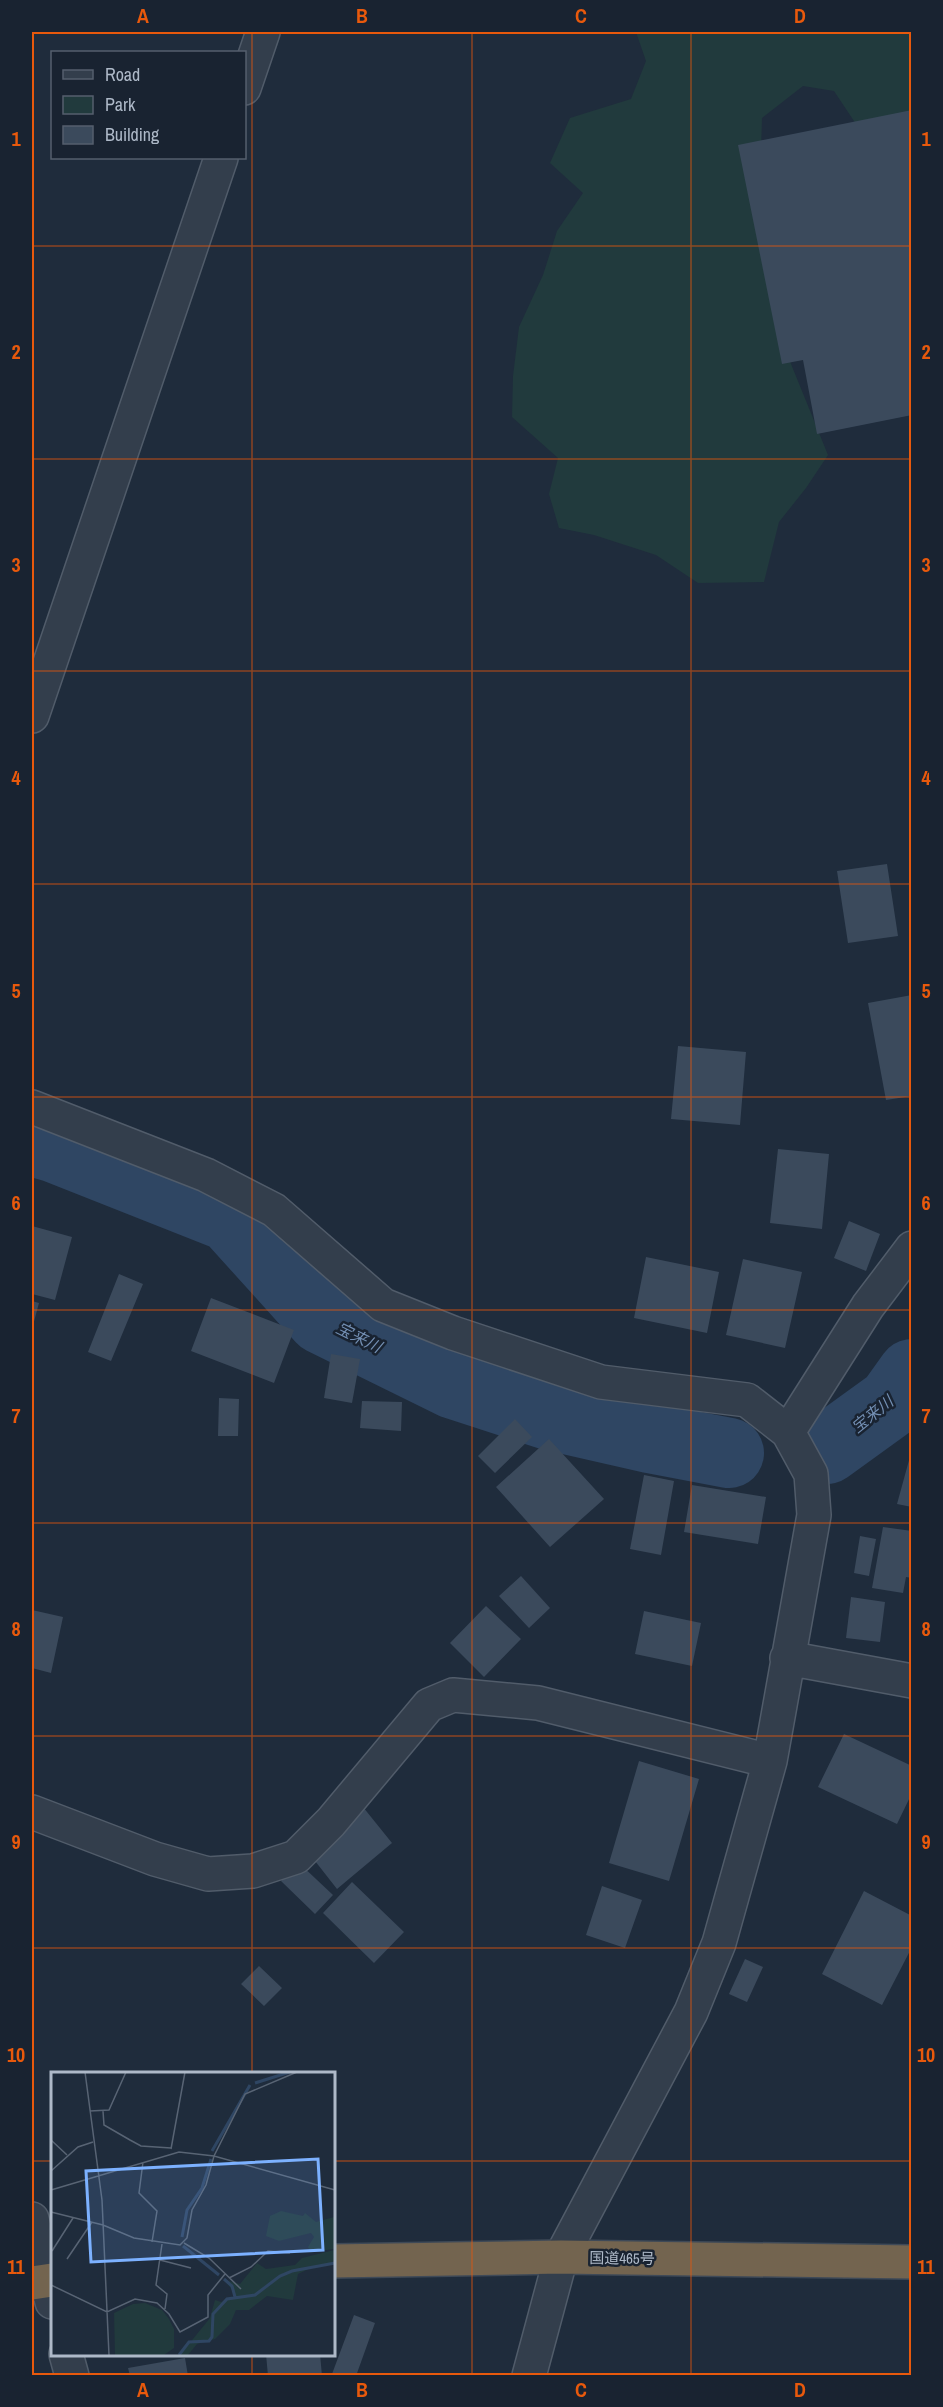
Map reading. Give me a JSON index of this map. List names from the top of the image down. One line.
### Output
{"streets":{"highway":["国道465号"]},"water":["宝来川"],"legend":["Road","Park","Building"],"grid":{"columns":["A","B","C","D"],"rows":["1","2","3","4","5","6","7","8","9","10","11"]}}
